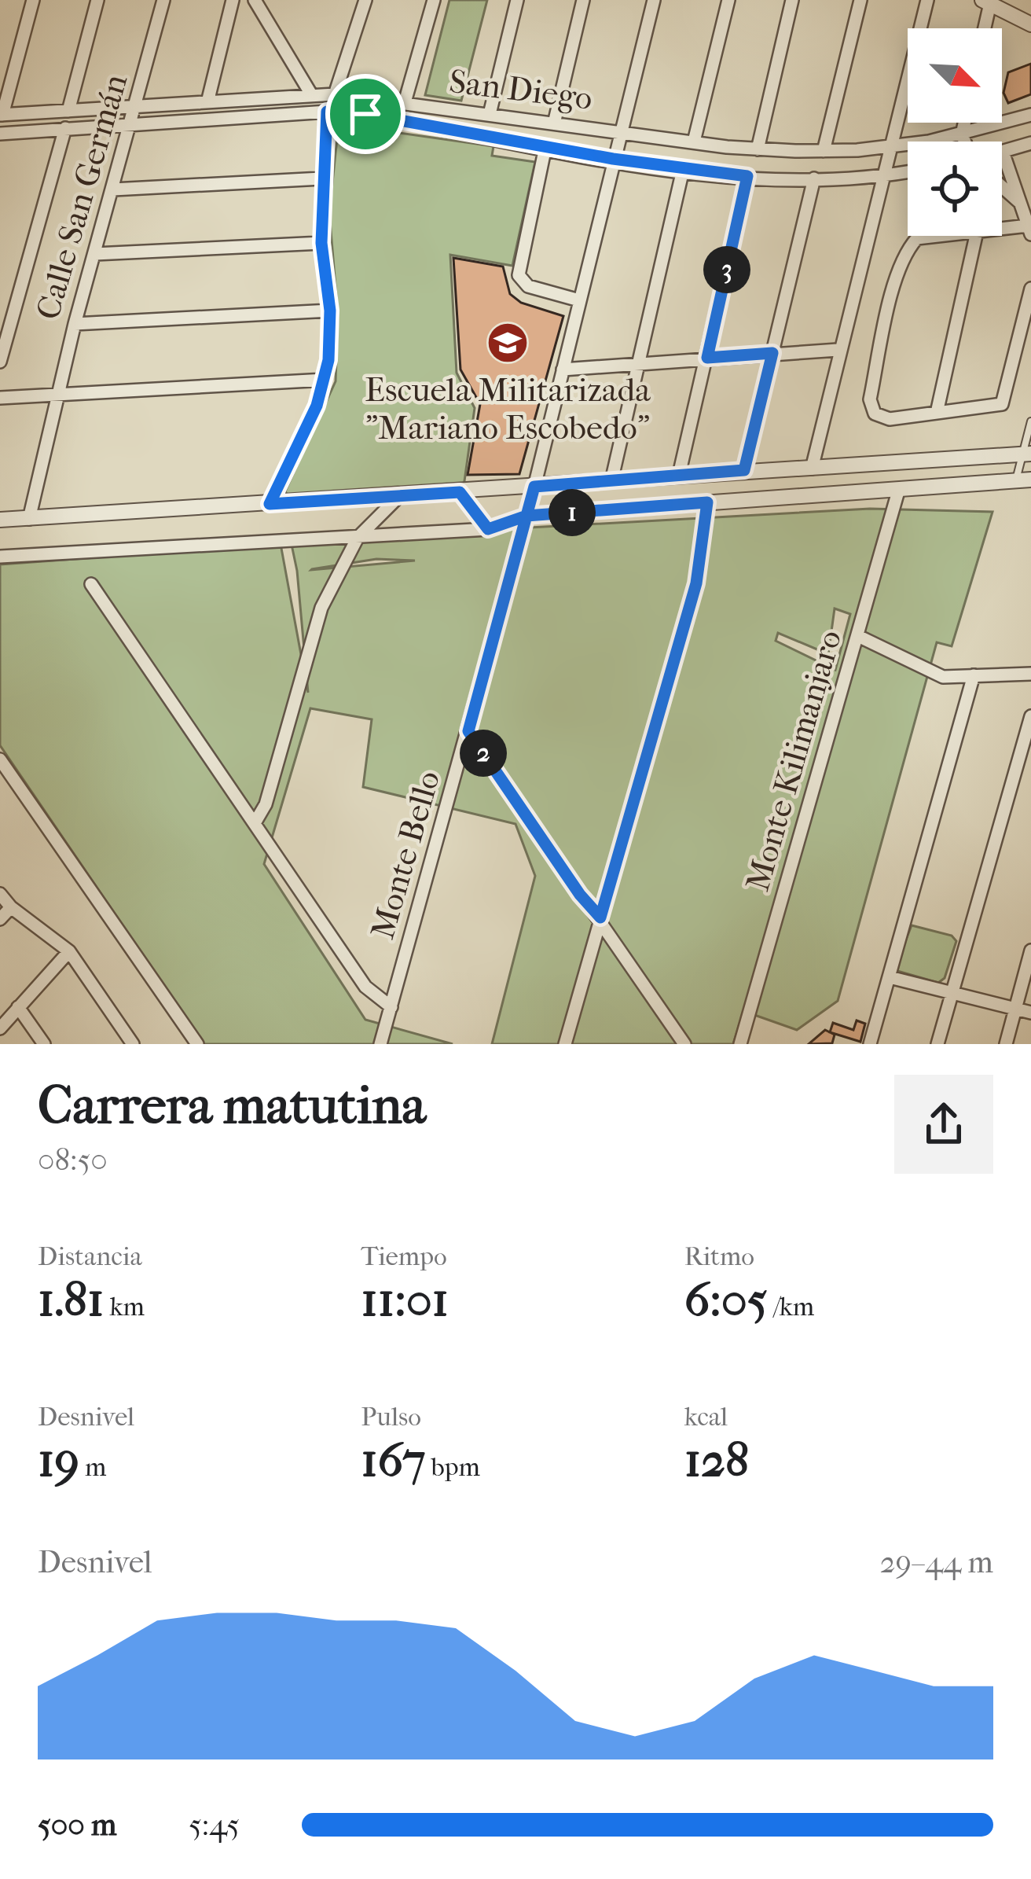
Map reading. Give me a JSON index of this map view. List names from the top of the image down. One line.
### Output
{"streets":{"street":["San Diego","Calle San Germán","Monte Kilimanjaro","Monte Bello"]},"crossings":[["San Diego","Calle San Germán"],["San Diego","Monte Bello"]],"places":{"school or university":["Escuela Militarizada \"Mariano Escobedo\""]},"north":"bottom right","page":{"pins":["3","1","2"],"heading":["Carrera matutina","08:50"],"stats":[["Distancia","1.81 km"],["Tiempo","11:01"],["Ritmo","6:05 /km"],["Desnivel","19 m"],["Pulso","167 bpm"],["kcal","128"]],"chart":["Desnivel","29–44 m"],"list":[{"name":"500 m","note":"5:45"}]}}
